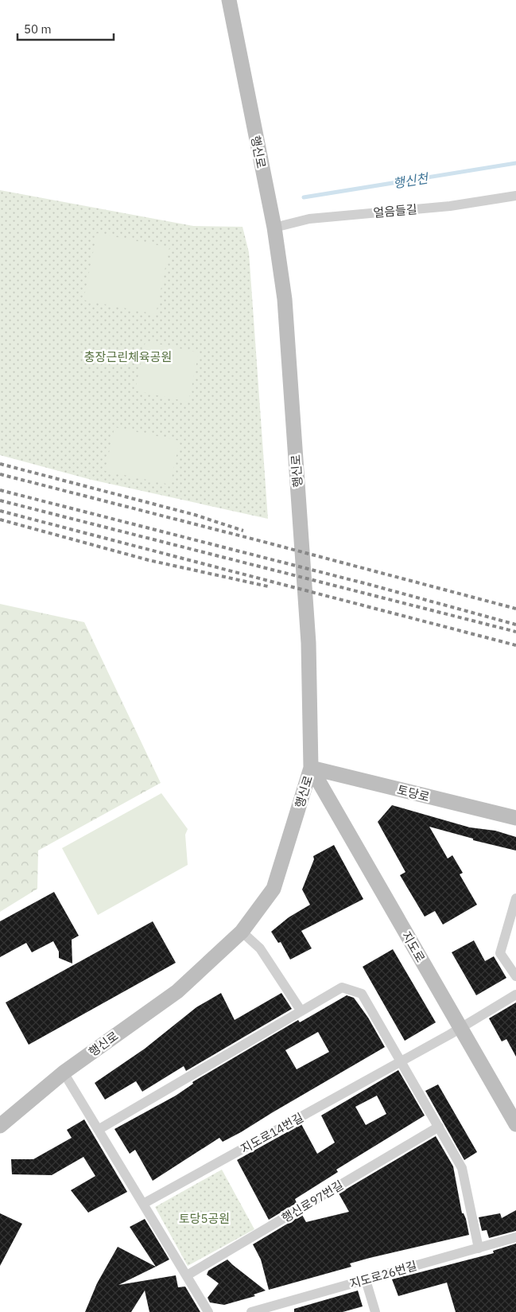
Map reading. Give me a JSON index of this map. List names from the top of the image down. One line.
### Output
{"streets":{"main road":["행신로","토당로","지도로"],"street":["얼음들길","지도로14번길","행신로97번길","지도로26번길"]},"crossings":[["행신로","얼음들길"],["행신로","토당로"],["행신로","지도로"],["토당로","지도로"],["지도로","지도로14번길"]],"water":["행신천"],"parks":["충장근린체육공원","토당5공원"],"scale_bar":"50 m"}
